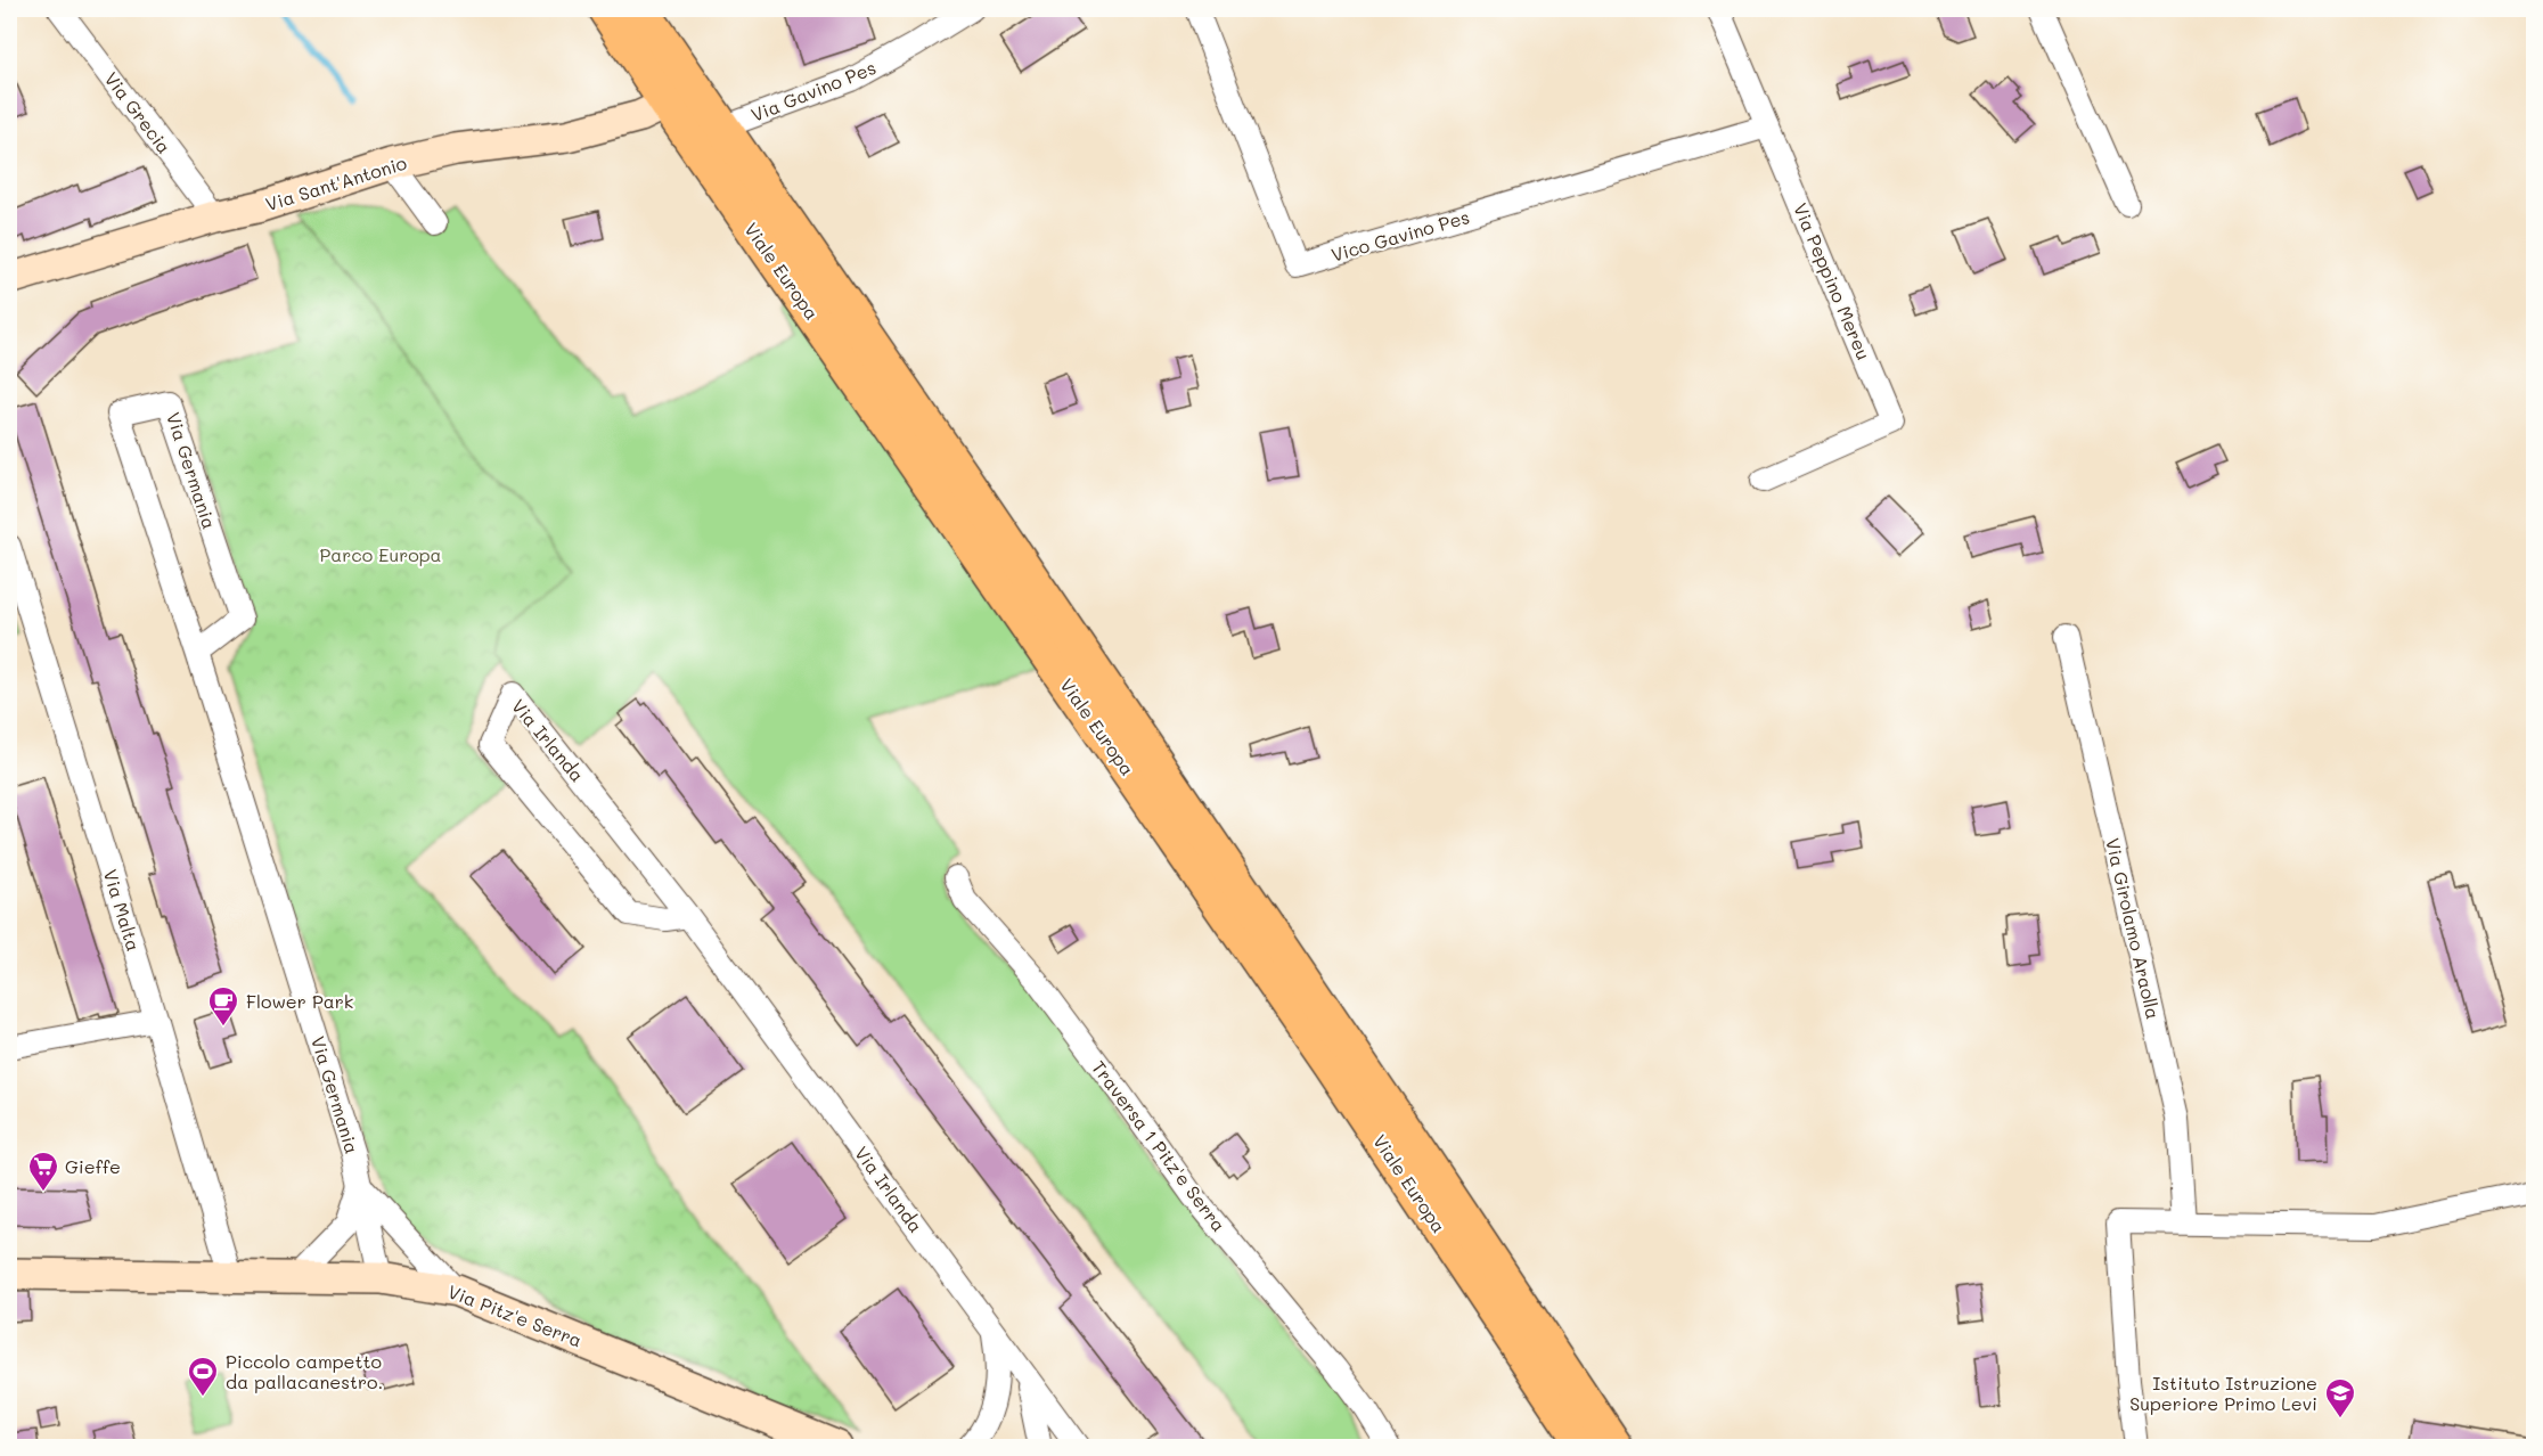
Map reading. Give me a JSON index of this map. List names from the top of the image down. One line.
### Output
{"streets":{"main road":["Viale Europa"],"street":["Via Gavino Pes","Via Grecia","Via Sant'Antonio","Vico Gavino Pes","Via Peppino Mereu","Via Germania","Via Irlanda","Via Malta","Via Girolamo Araolla","Traversa 1 Pitz'e Serra","Via Pitz'e Serra"]},"crossings":[["Via Gavino Pes","Viale Europa"],["Via Grecia","Via Sant'Antonio"],["Via Sant'Antonio","Viale Europa"],["Vico Gavino Pes","Via Peppino Mereu"],["Via Germania","Via Pitz'e Serra"],["Via Malta","Via Pitz'e Serra"]],"parks":["Parco Europa"],"places":{"cafe":["Flower Park"],"supermarket":["Gieffe"],"sports":["Piccolo campetto da pallacanestro."],"school or university":["Istituto Istruzione Superiore Primo Levi"]}}
